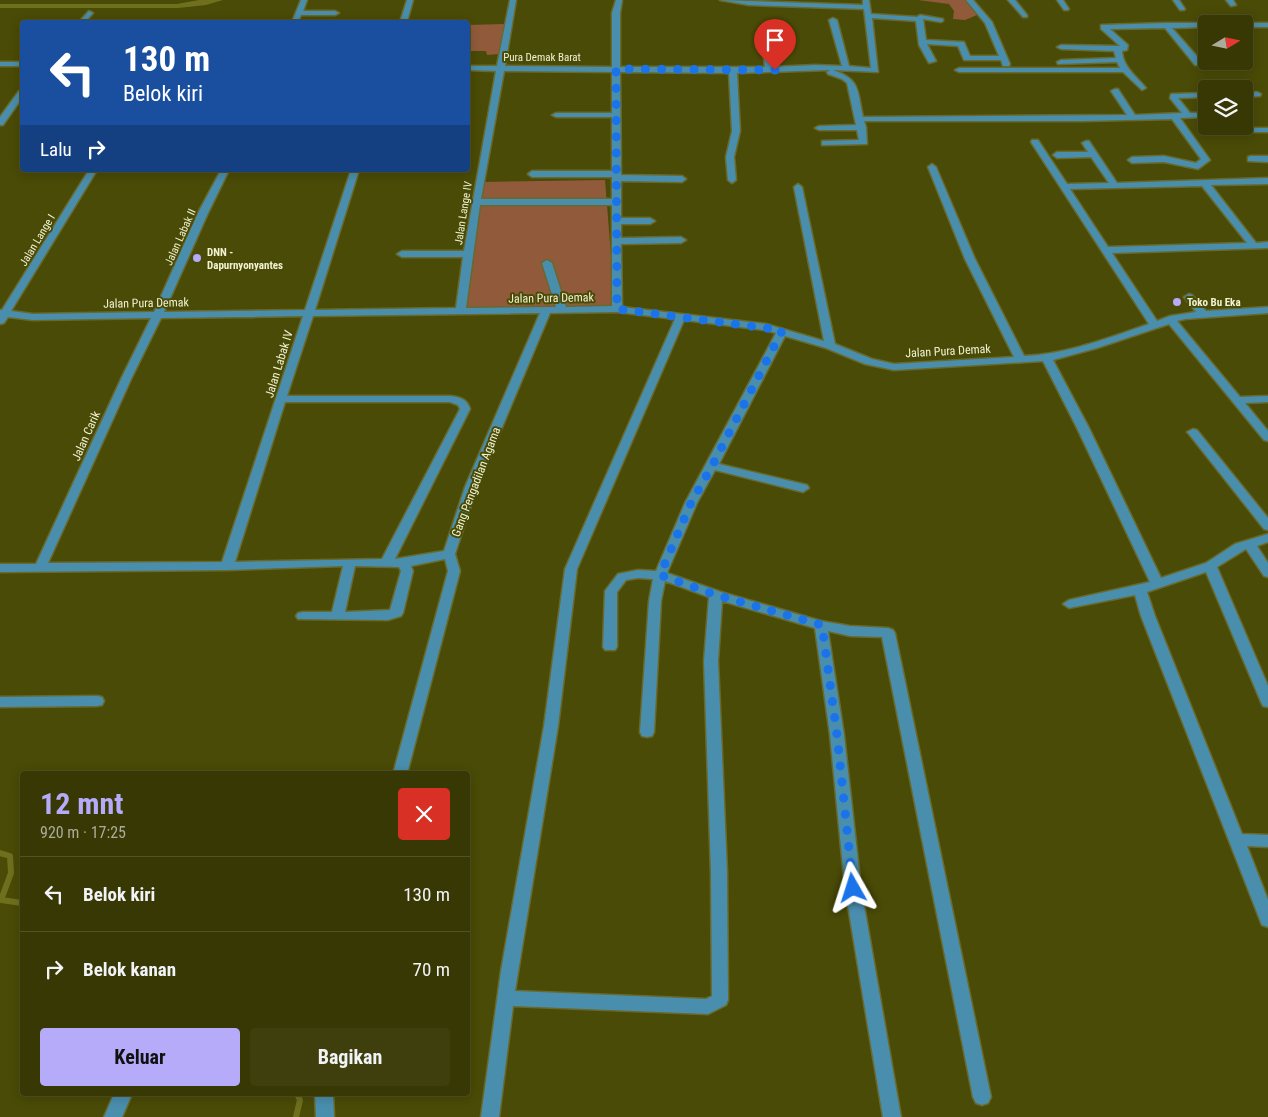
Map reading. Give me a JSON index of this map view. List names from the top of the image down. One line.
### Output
{"streets":{"street":["Pura Demak Barat","Jalan Lange IV","Jalan Labak II","Jalan Lange I","Jalan Pura Demak","Jalan Labak IV","Jalan Carik","Gang Pengadilan Agama"]},"crossings":[["Pura Demak Barat","Jalan Lange IV"],["Jalan Lange IV","Jalan Pura Demak"],["Jalan Labak II","Jalan Pura Demak"],["Jalan Labak II","Jalan Carik"],["Jalan Lange I","Jalan Pura Demak"],["Jalan Pura Demak","Jalan Labak IV"],["Jalan Pura Demak","Jalan Carik"],["Jalan Pura Demak","Gang Pengadilan Agama"]],"places":["DNN - Dapurnyonyantes","Toko Bu Eka"],"north":"right","page":{"turn":["130 m","Belok kiri"],"then":"Lalu","heading":["12 mnt","920 m · 17:25"],"list":[{"name":"Belok kiri","value":"130 m"},{"name":"Belok kanan","value":"70 m"}],"buttons":["Keluar","Bagikan"]}}
